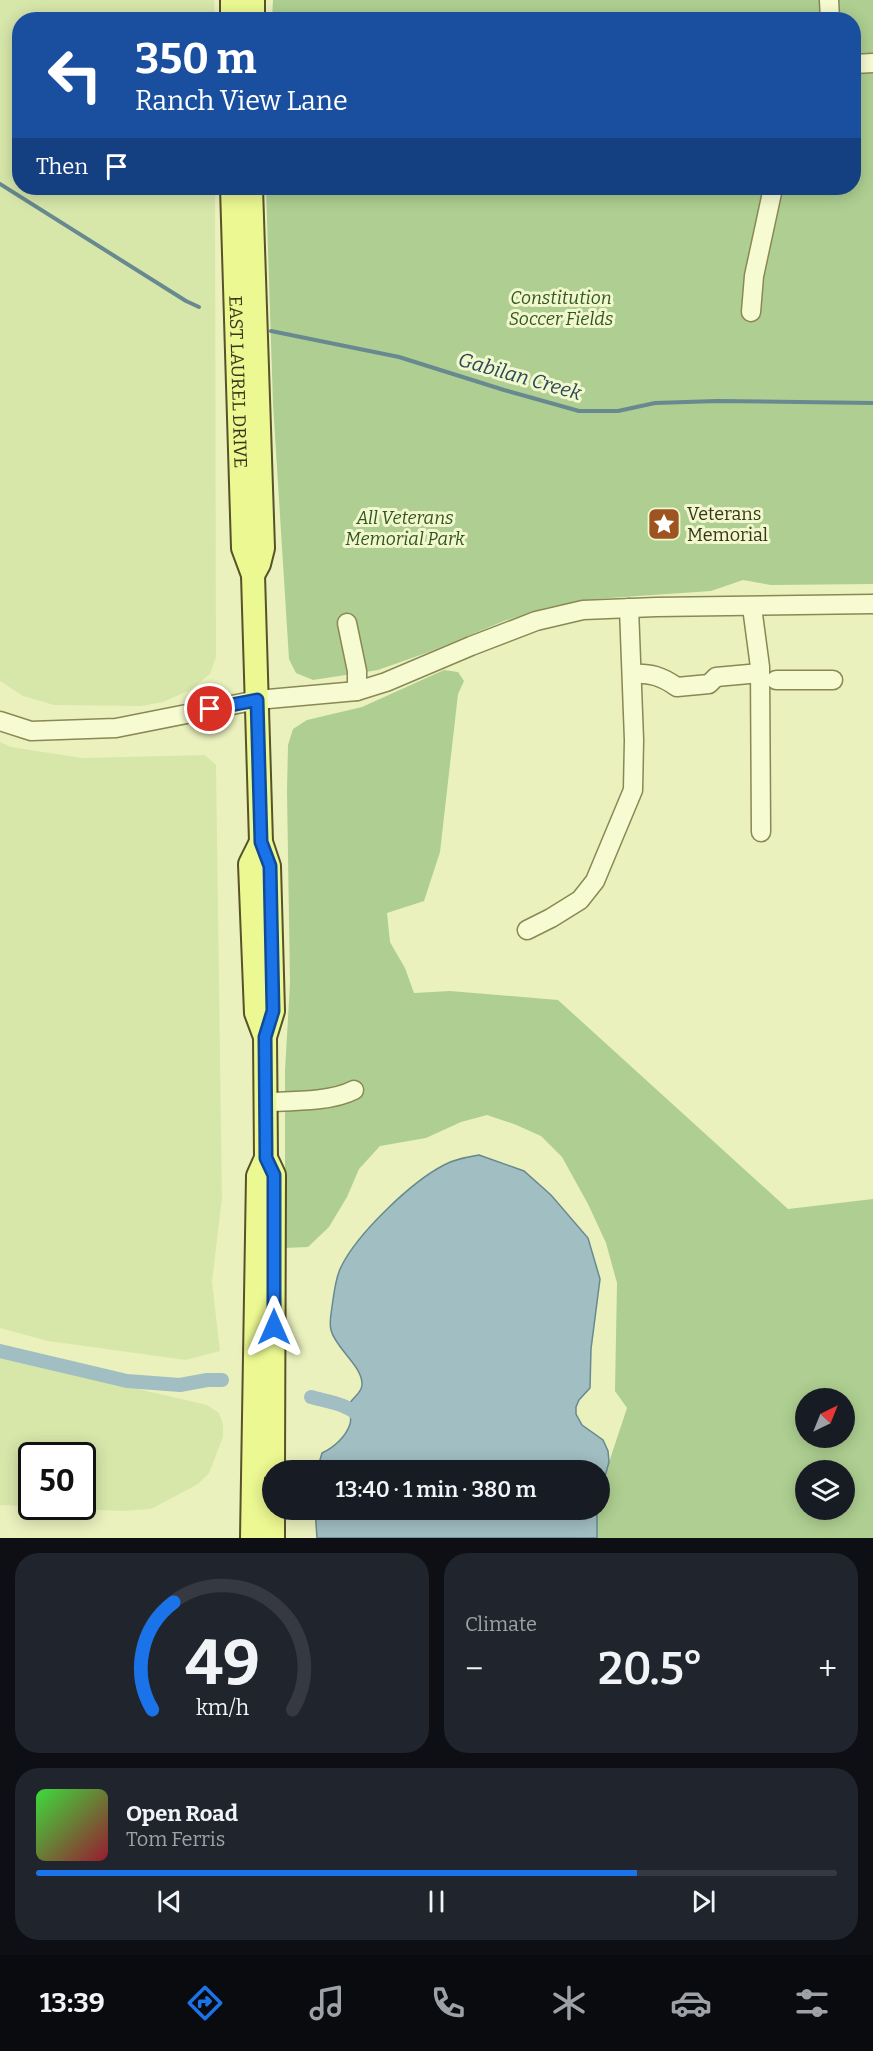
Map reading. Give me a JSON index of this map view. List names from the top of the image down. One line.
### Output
{"streets":{"main road":["EAST LAUREL DRIVE"]},"water":["Gabilan Creek"],"parks":["Constitution Soccer Fields","All Veterans Memorial Park"],"places":{"place":["Veterans Memorial"]},"north":"top right","page":{"turn":["350 m","Ranch View Lane"],"then":"Then","limit":"50","trip":"13:40 · 1 min · 380 m","tile":"Climate","heat":["−","20.5°","+"],"song":["Open Road","Tom Ferris"],"tabs":"13:39","gauge":["49","km/h"]}}
